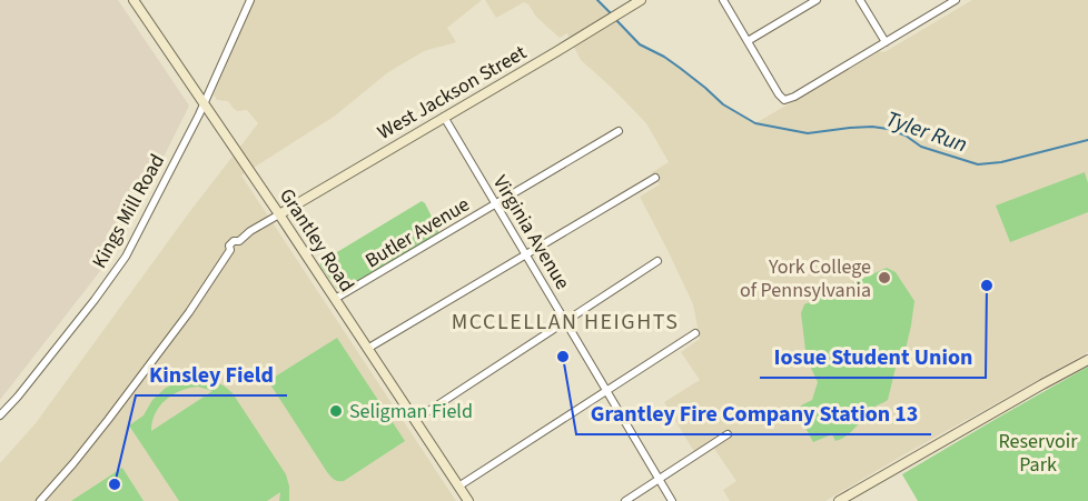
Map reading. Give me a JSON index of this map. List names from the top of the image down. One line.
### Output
{"streets":{"street":["West Jackson Street","Kings Mill Road","Butler Avenue","Virginia Avenue","Grantley Road"]},"crossings":[["West Jackson Street","Virginia Avenue"],["West Jackson Street","Grantley Road"],["Kings Mill Road","Grantley Road"],["Butler Avenue","Virginia Avenue"],["Butler Avenue","Grantley Road"]],"districts":["MCCLELLAN HEIGHTS"],"water":["Tyler Run"],"parks":["Reservoir Park"],"places":["York College of Pennsylvania","Iosue Student Union","Grantley Fire Company Station 13","Seligman Field","Kinsley Field"]}
